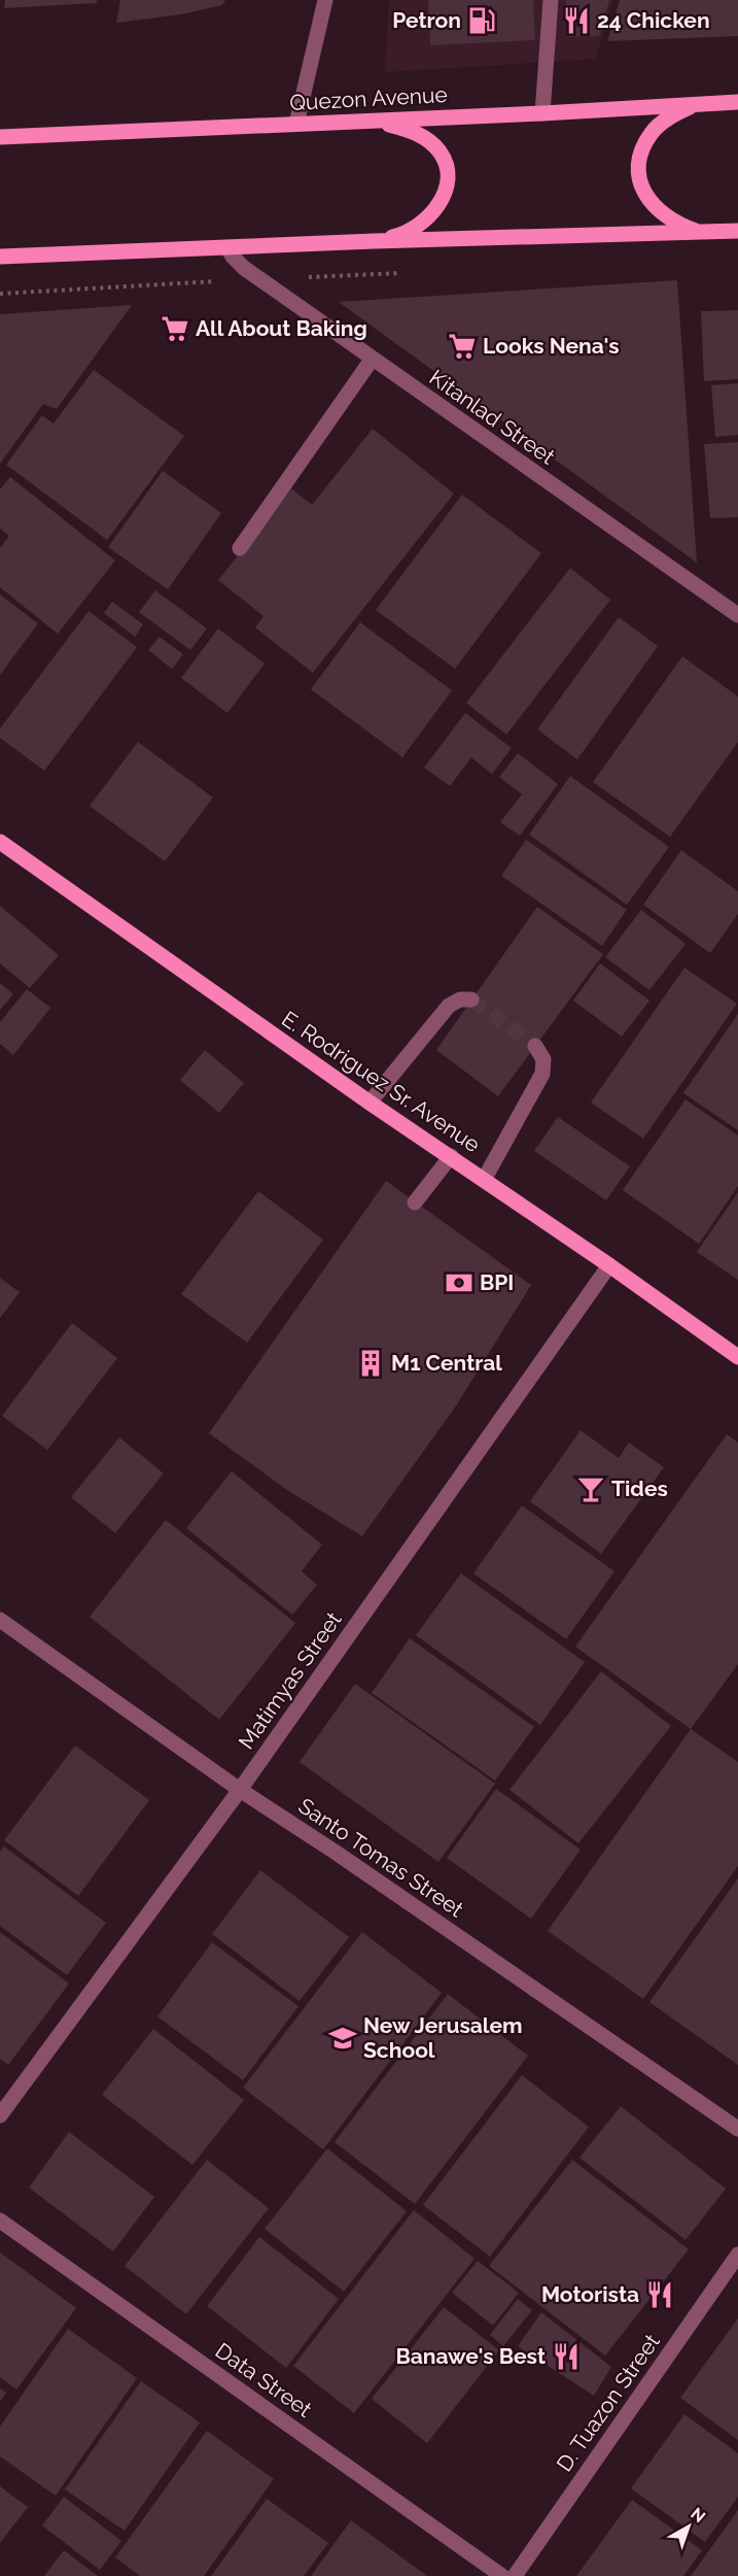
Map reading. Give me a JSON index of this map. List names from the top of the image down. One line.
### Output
{"streets":{"main road":["Quezon Avenue","E. Rodriguez Sr. Avenue"],"street":["Kitanlad Street","Matimyas Street","Santo Tomas Street","Data Street","D. Tuazon Street"]},"crossings":[["E. Rodriguez Sr. Avenue","Matimyas Street"],["Matimyas Street","Santo Tomas Street"]],"places":{"fuel station":["Petron"],"restaurant":["24 Chicken","Motorista","Banawe's Best"],"supermarket":["All About Baking","Looks Nena's"],"bank":["BPI"],"building":["M1 Central"],"bar":["Tides"],"school or university":["New Jerusalem School"]},"north":"top right"}
